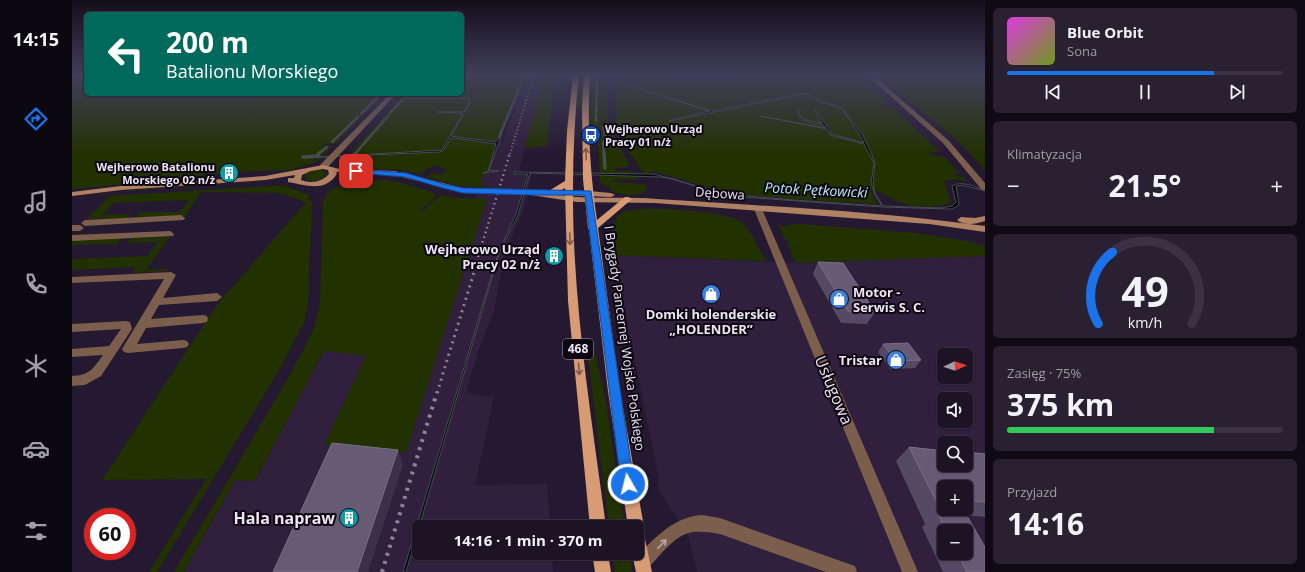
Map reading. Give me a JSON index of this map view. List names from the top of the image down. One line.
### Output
{"streets":{"main road":["Dębowa","I Brygady Pancernej Wojska Polskiego","468"],"street":["Usługowa"]},"crossings":[["Dębowa","I Brygady Pancernej Wojska Polskiego"],["Dębowa","Usługowa"]],"water":["Potok Pętkowicki"],"places":{"bus stop":["Wejherowo Urząd Pracy 01 n/ż"],"building":["Wejherowo Batalionu Morskiego 02 n/ż","Wejherowo Urząd Pracy 02 n/ż","Hala napraw"],"shop":["Domki holenderskie „HOLENDER”","Motor - Serwis S. C.","Tristar"]},"north":"right","page":{"tabs":"14:15","turn":["200 m","Batalionu Morskiego"],"song":["Blue Orbit","Sona"],"tile":["Klimatyzacja",["Zasięg · 75%","375 km"],["Przyjazd","14:16"]],"heat":["−","21.5°","+"],"map_buttons":["+","−"],"limit":"60","trip":"14:16 · 1 min · 370 m","gauge":["49","km/h"]}}
